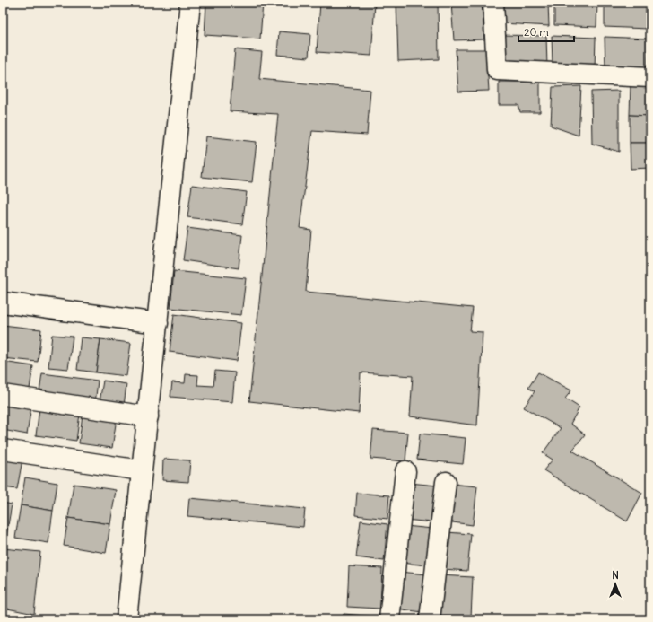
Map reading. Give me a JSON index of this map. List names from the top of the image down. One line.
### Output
{"scale_bar":"20 m","north":"top"}
